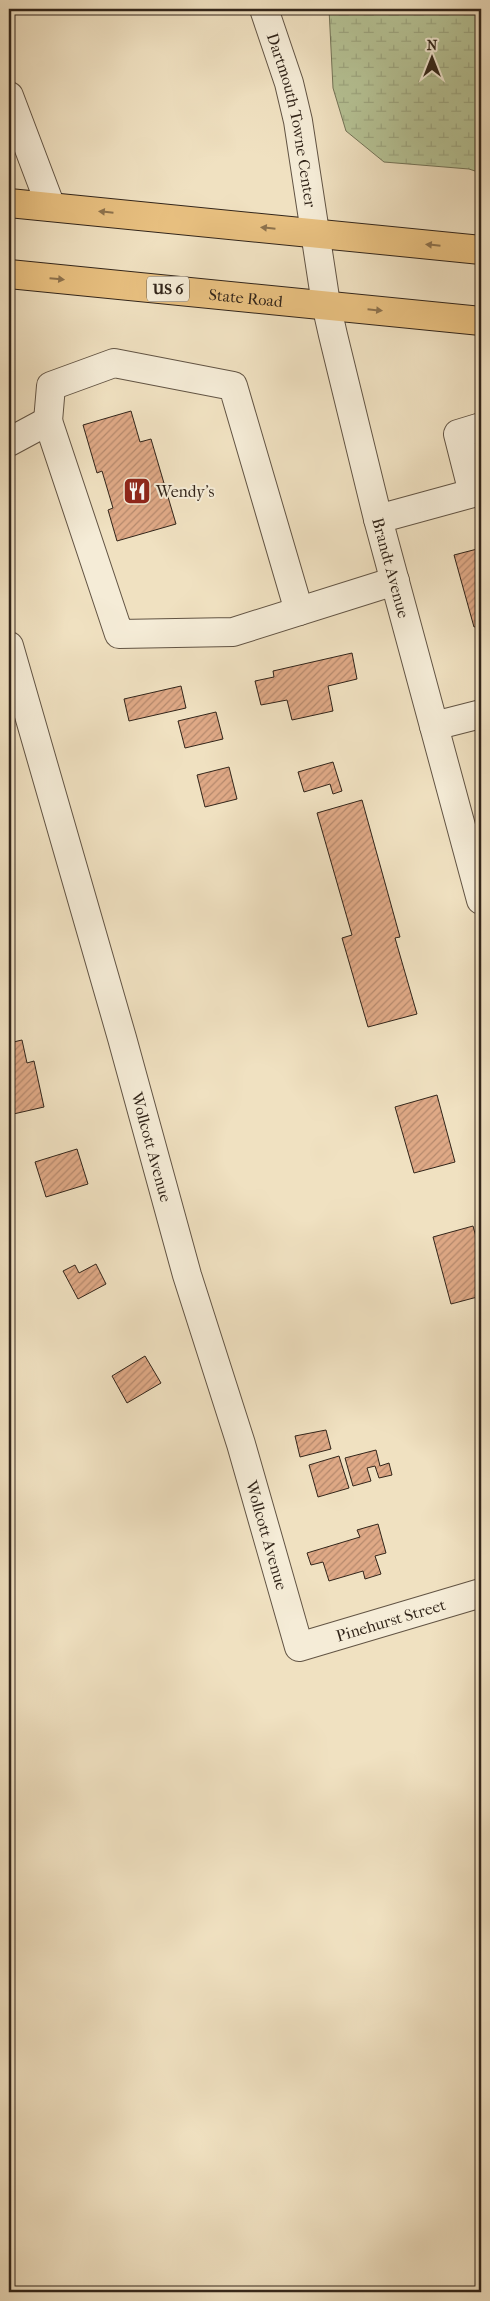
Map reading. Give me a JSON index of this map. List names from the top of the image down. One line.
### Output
{"streets":{"main road":["US 6","State Road"],"street":["Dartmouth Towne Center","Brandt Avenue","Wollcott Avenue","Pinehurst Street"]},"crossings":[["Dartmouth Towne Center","Brandt Avenue"],["State Road","Brandt Avenue"],["Wollcott Avenue","Pinehurst Street"]],"places":{"restaurant":["Wendy's"]},"north":"top"}
